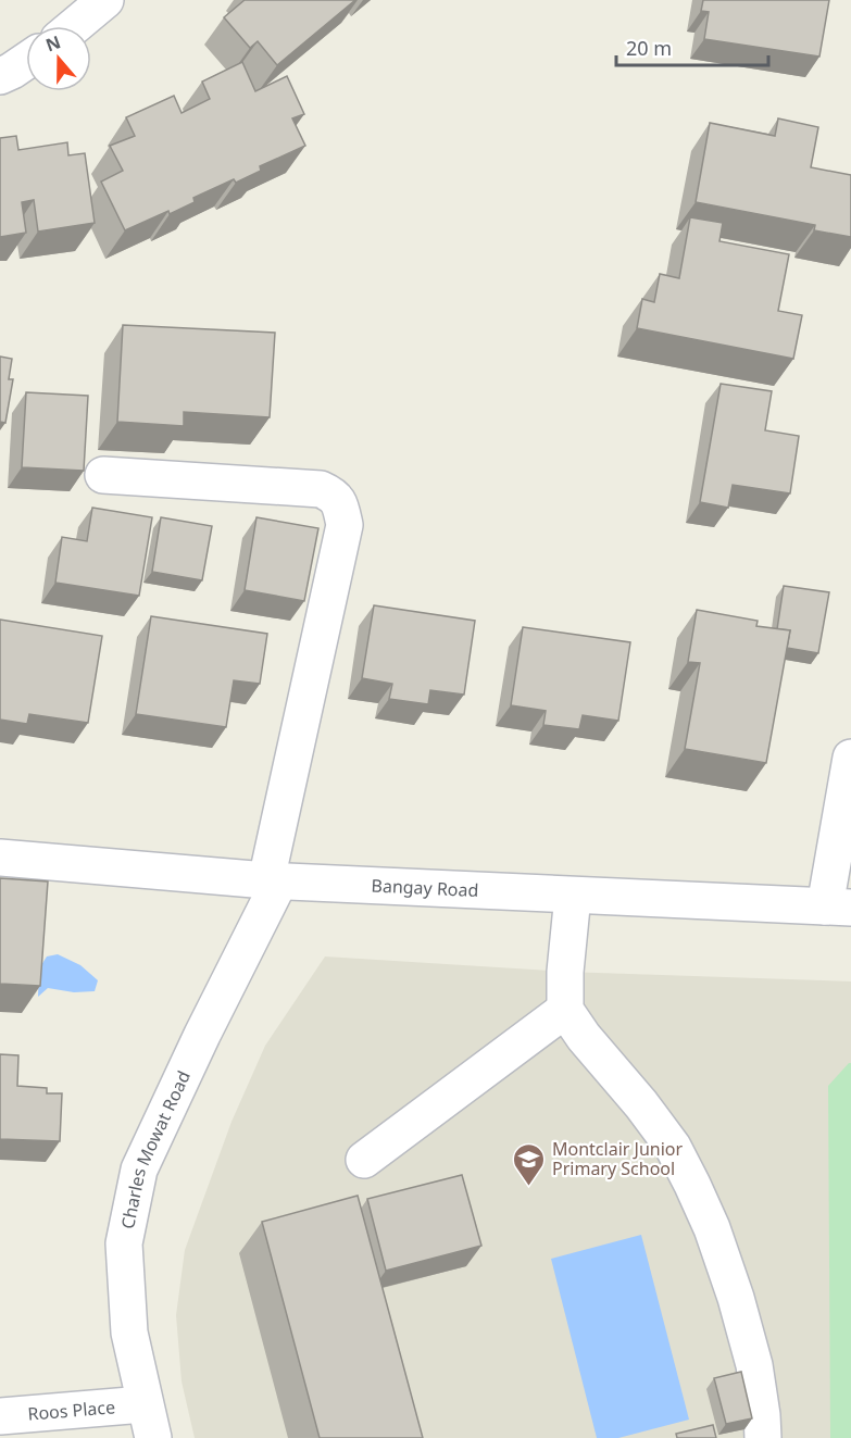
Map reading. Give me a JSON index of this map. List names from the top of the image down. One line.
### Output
{"streets":{"street":["Bangay Road","Charles Mowat Road","Roos Place"]},"crossings":[["Bangay Road","Charles Mowat Road"],["Charles Mowat Road","Roos Place"]],"places":{"school or university":["Montclair Junior Primary School"]},"scale_bar":"20 m","north":"top"}
